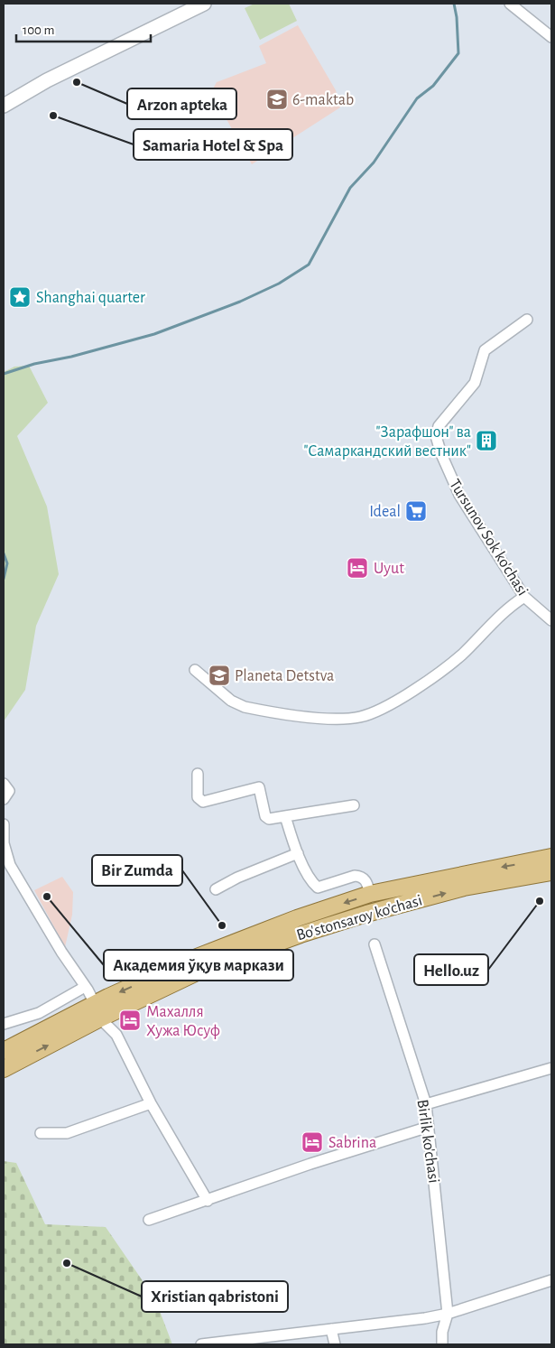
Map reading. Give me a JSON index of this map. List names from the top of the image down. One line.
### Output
{"streets":{"main road":["Bo'stonsaroy ko'chasi"],"street":["Tursunov Sok ko'chasi","Birlik ko'chasi"]},"places":{"other":["Arzon apteka","Samaria Hotel & Spa","Академия ўқув маркази","Hello.uz","Bir Zumda","Xristian qabristoni"],"school or university":["6-maktab","Planeta Detstva"],"place":["Shanghai quarter"],"building":["\"Зарафшон\" ва \"Самаркандский вестник\""],"supermarket":["Ideal"],"hotel":["Uyut","Махалля Хужа Юсуф","Sabrina"]},"scale_bar":"100 m"}
